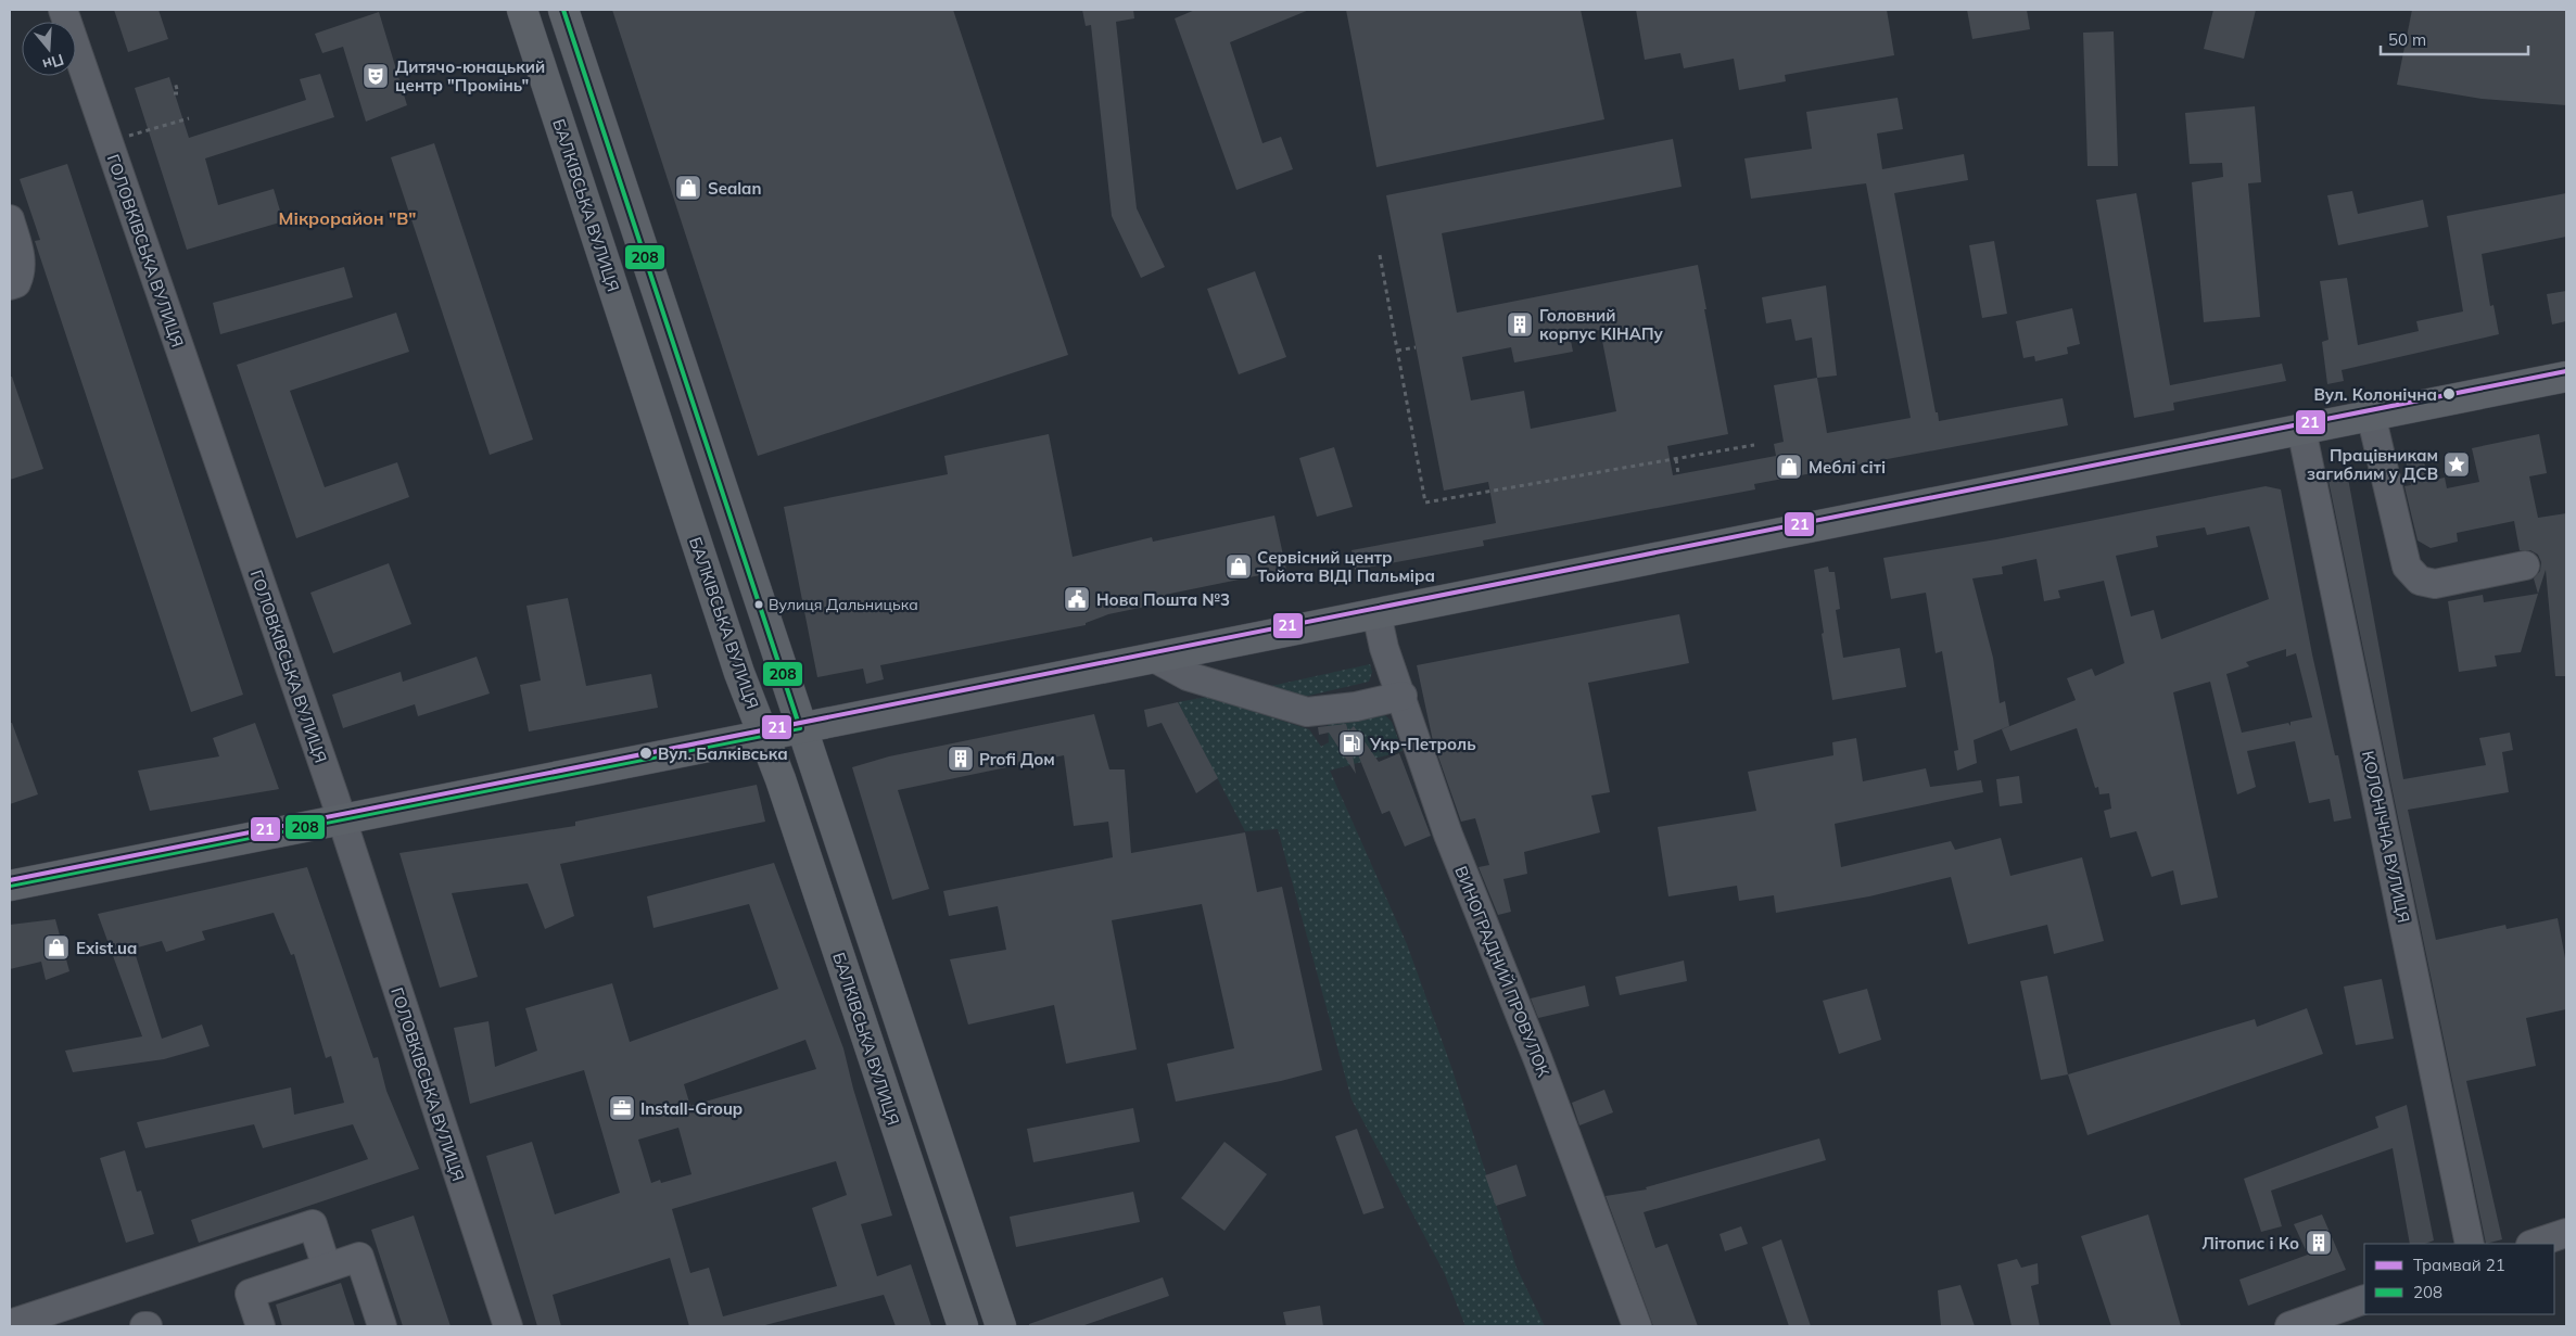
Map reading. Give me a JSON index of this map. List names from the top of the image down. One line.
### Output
{"streets":{"main road":["БАЛКІВСЬКА ВУЛИЦЯ"],"street":["ГОЛОВКІВСЬКА ВУЛИЦЯ","КОЛОНІЧНА ВУЛИЦЯ","ВИНОГРАДНИЙ ПРОВУЛОК"]},"districts":["Мікрорайон \"В\""],"places":{"theatre":["Дитячо-юнацький центр \"Промінь\""],"shop":["Sealan","Меблі сіті","Сервісний центр Тойота ВІДІ Пальміра","Exist.ua"],"building":["Головний корпус КІНАПу","Profi Дом","Літопис і Ко"],"other":["Вул. Колонічна","Вулиця Дальницька","Вул. Балківська"],"place":["Працівникам загиблим у ДСВ"],"public building":["Нова Пошта №3"],"fuel station":["Укр-Петроль"],"office":["Install-Group"]},"lines":["transit line 208","tram line 21"],"legend":["Трамвай 21","208"],"scale_bar":"50 m","north":"bottom"}
